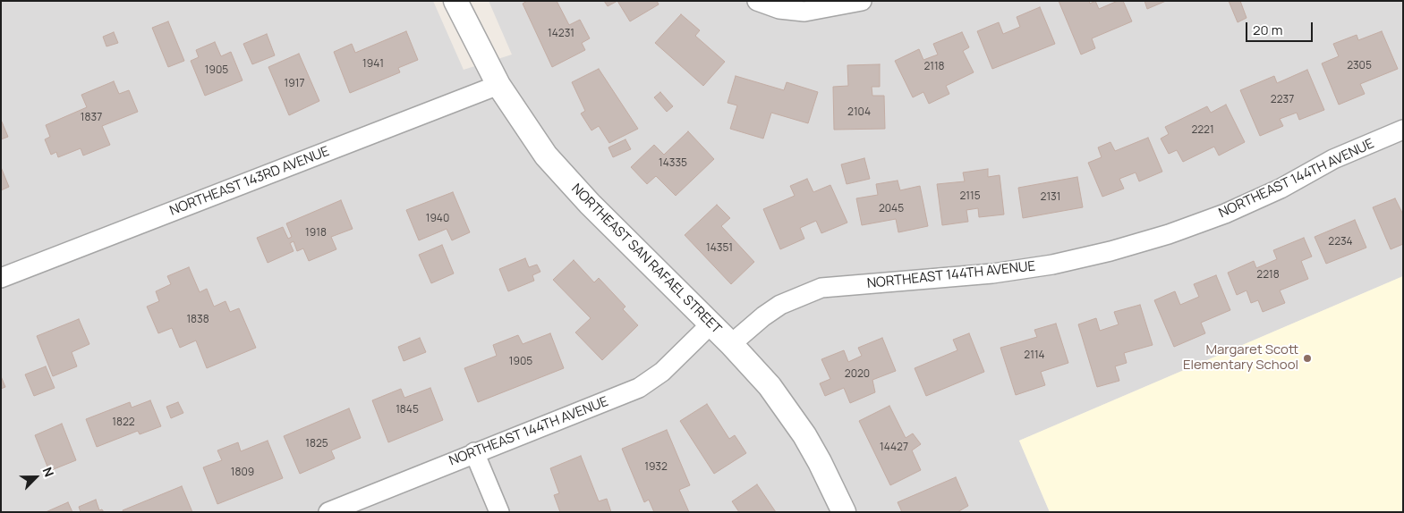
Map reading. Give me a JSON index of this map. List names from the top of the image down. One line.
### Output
{"streets":{"street":["NORTHEAST 144TH AVENUE","NORTHEAST 143RD AVENUE","NORTHEAST SAN RAFAEL STREET"]},"crossings":[["NORTHEAST 144TH AVENUE","NORTHEAST SAN RAFAEL STREET"],["NORTHEAST 143RD AVENUE","NORTHEAST SAN RAFAEL STREET"]],"places":["Margaret Scott Elementary School"],"house_numbers":["14231","1941","2305","2118","1905","1917","2237","2104","1837","2221","14335","2115","2131","2045","1940","1918","2234","14351","2218","1838","2114","1905","2020","1845","1822","1825","14427","1932","1809"],"scale_bar":"20 m","north":"top right"}
